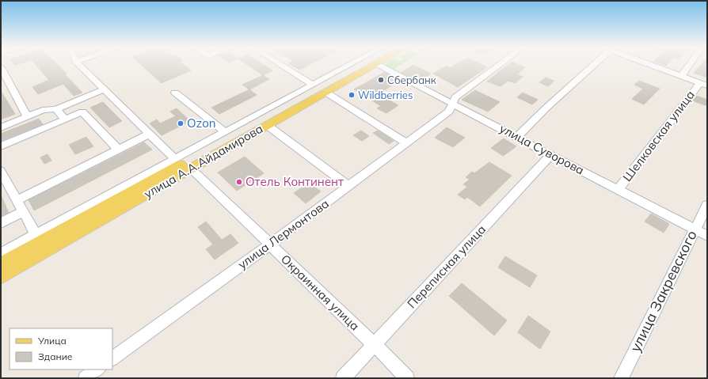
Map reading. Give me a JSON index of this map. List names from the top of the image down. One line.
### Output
{"streets":{"main road":["улица А.А.Айдамирова"],"street":["Шелковская улица","улица Суворова","улица Лермонтова","Переписная улица","улица Закревского","Окраинная улица"]},"crossings":[["Шелковская улица","улица Суворова"],["улица Суворова","улица А.А.Айдамирова"],["улица Суворова","улица Лермонтова"],["улица Суворова","Переписная улица"],["улица Суворова","улица Закревского"],["улица А.А.Айдамирова","Окраинная улица"],["улица Лермонтова","Окраинная улица"],["Переписная улица","Окраинная улица"]],"places":["Сбербанк","Wildberries","Ozon","Отель Континент"],"legend":["Улица","Здание"]}
